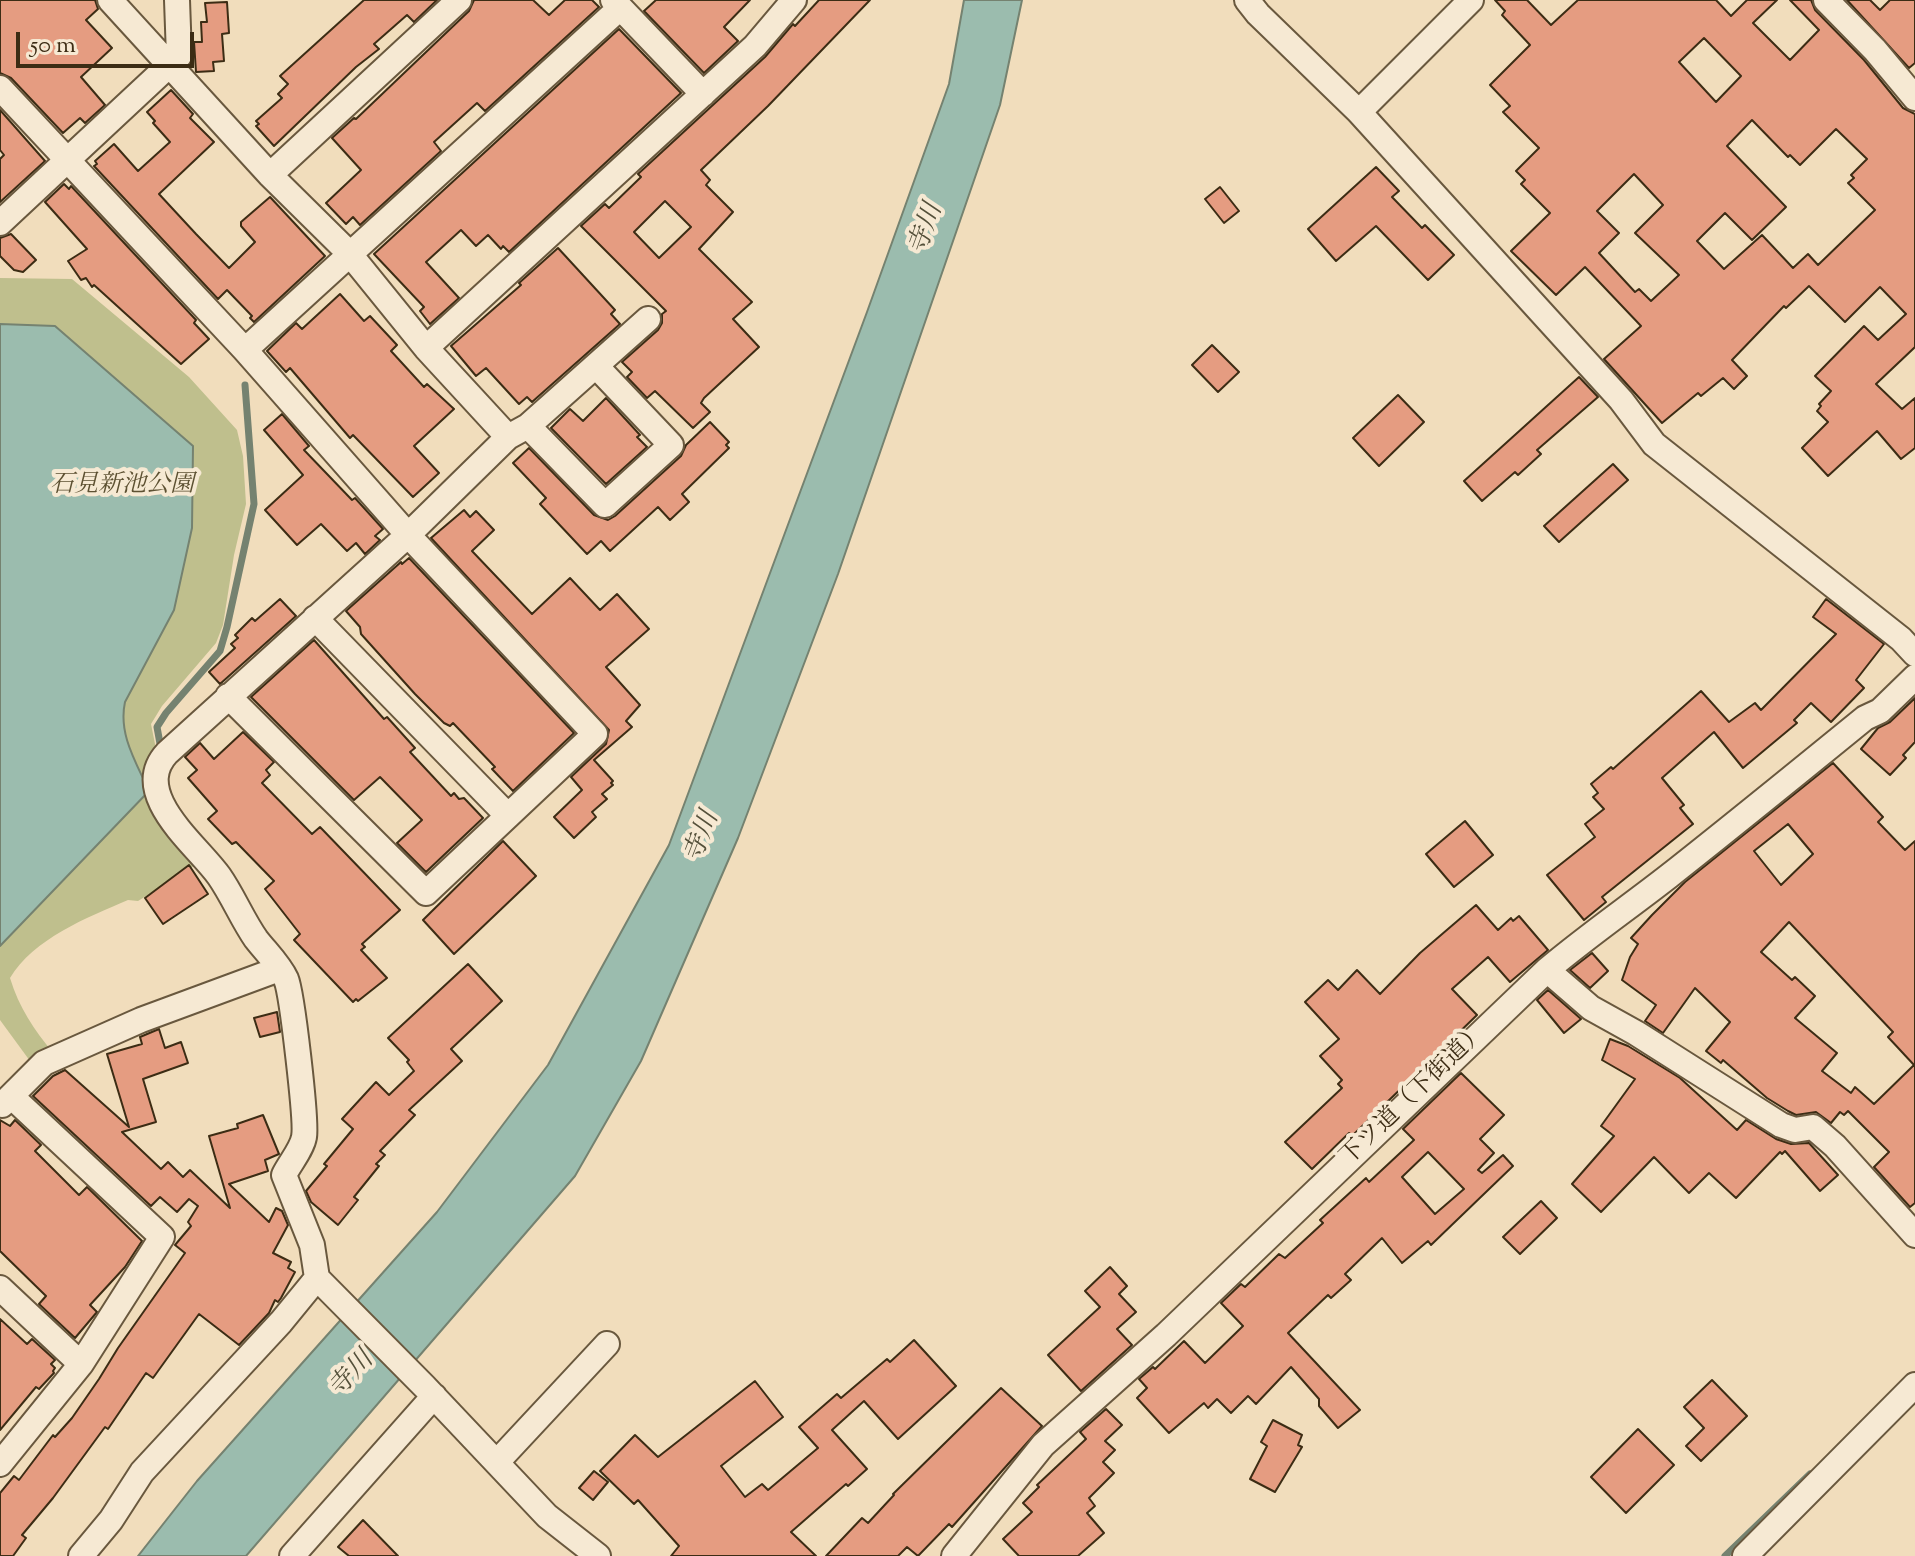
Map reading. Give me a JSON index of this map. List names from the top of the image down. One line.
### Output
{"streets":{"street":["下ツ道（下街道）"]},"water":["寺川"],"parks":["石見新池公園"],"scale_bar":"50 m"}
